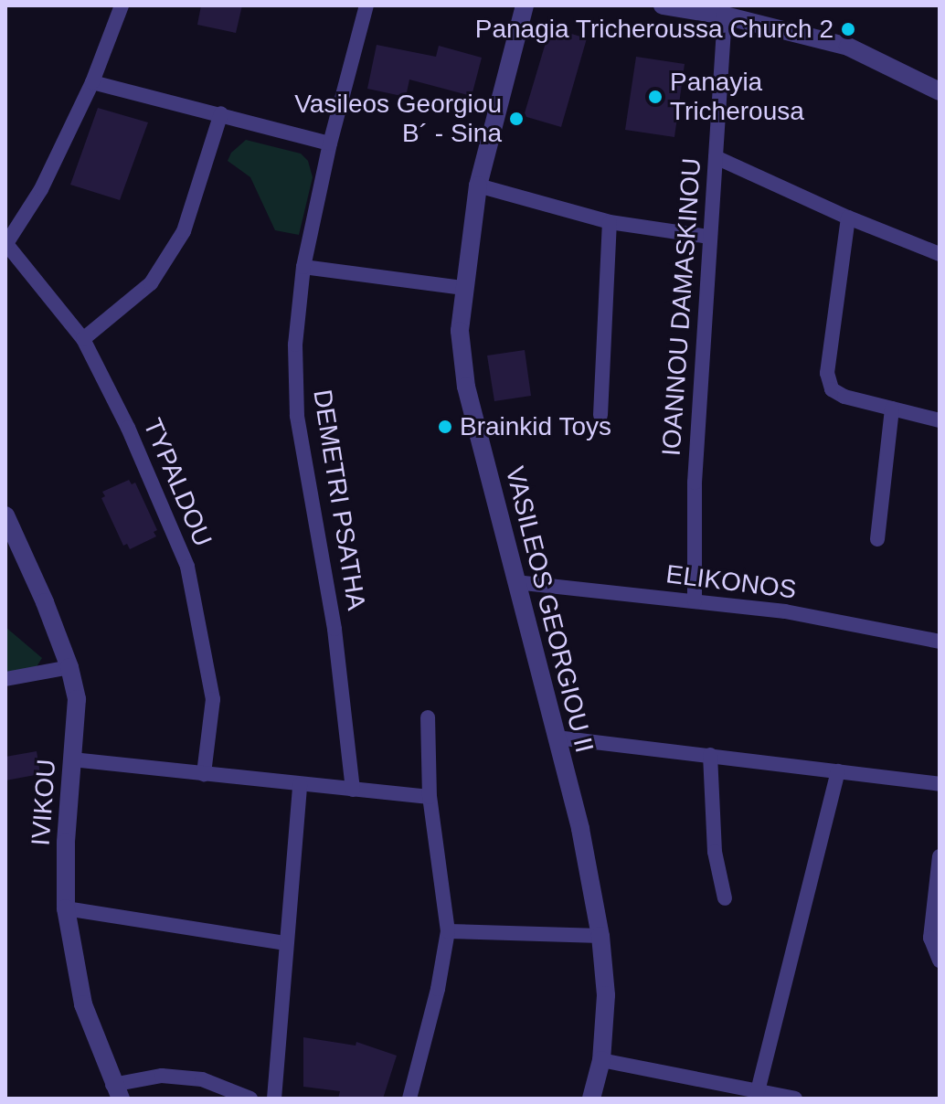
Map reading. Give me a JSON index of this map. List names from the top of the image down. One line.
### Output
{"streets":{"street":["IOANNOU DAMASKINOU","TYPALDOU","DEMETRI PSATHA","ELIKONOS","VASILEOS GEORGIOU II","IVIKOU"]},"crossings":[["IOANNOU DAMASKINOU","ELIKONOS"],["ELIKONOS","VASILEOS GEORGIOU II"]],"places":["Panagia Tricheroussa Church 2","Panayia Tricherousa","Vasileos Georgiou B´ - Sina","Brainkid Toys"]}
